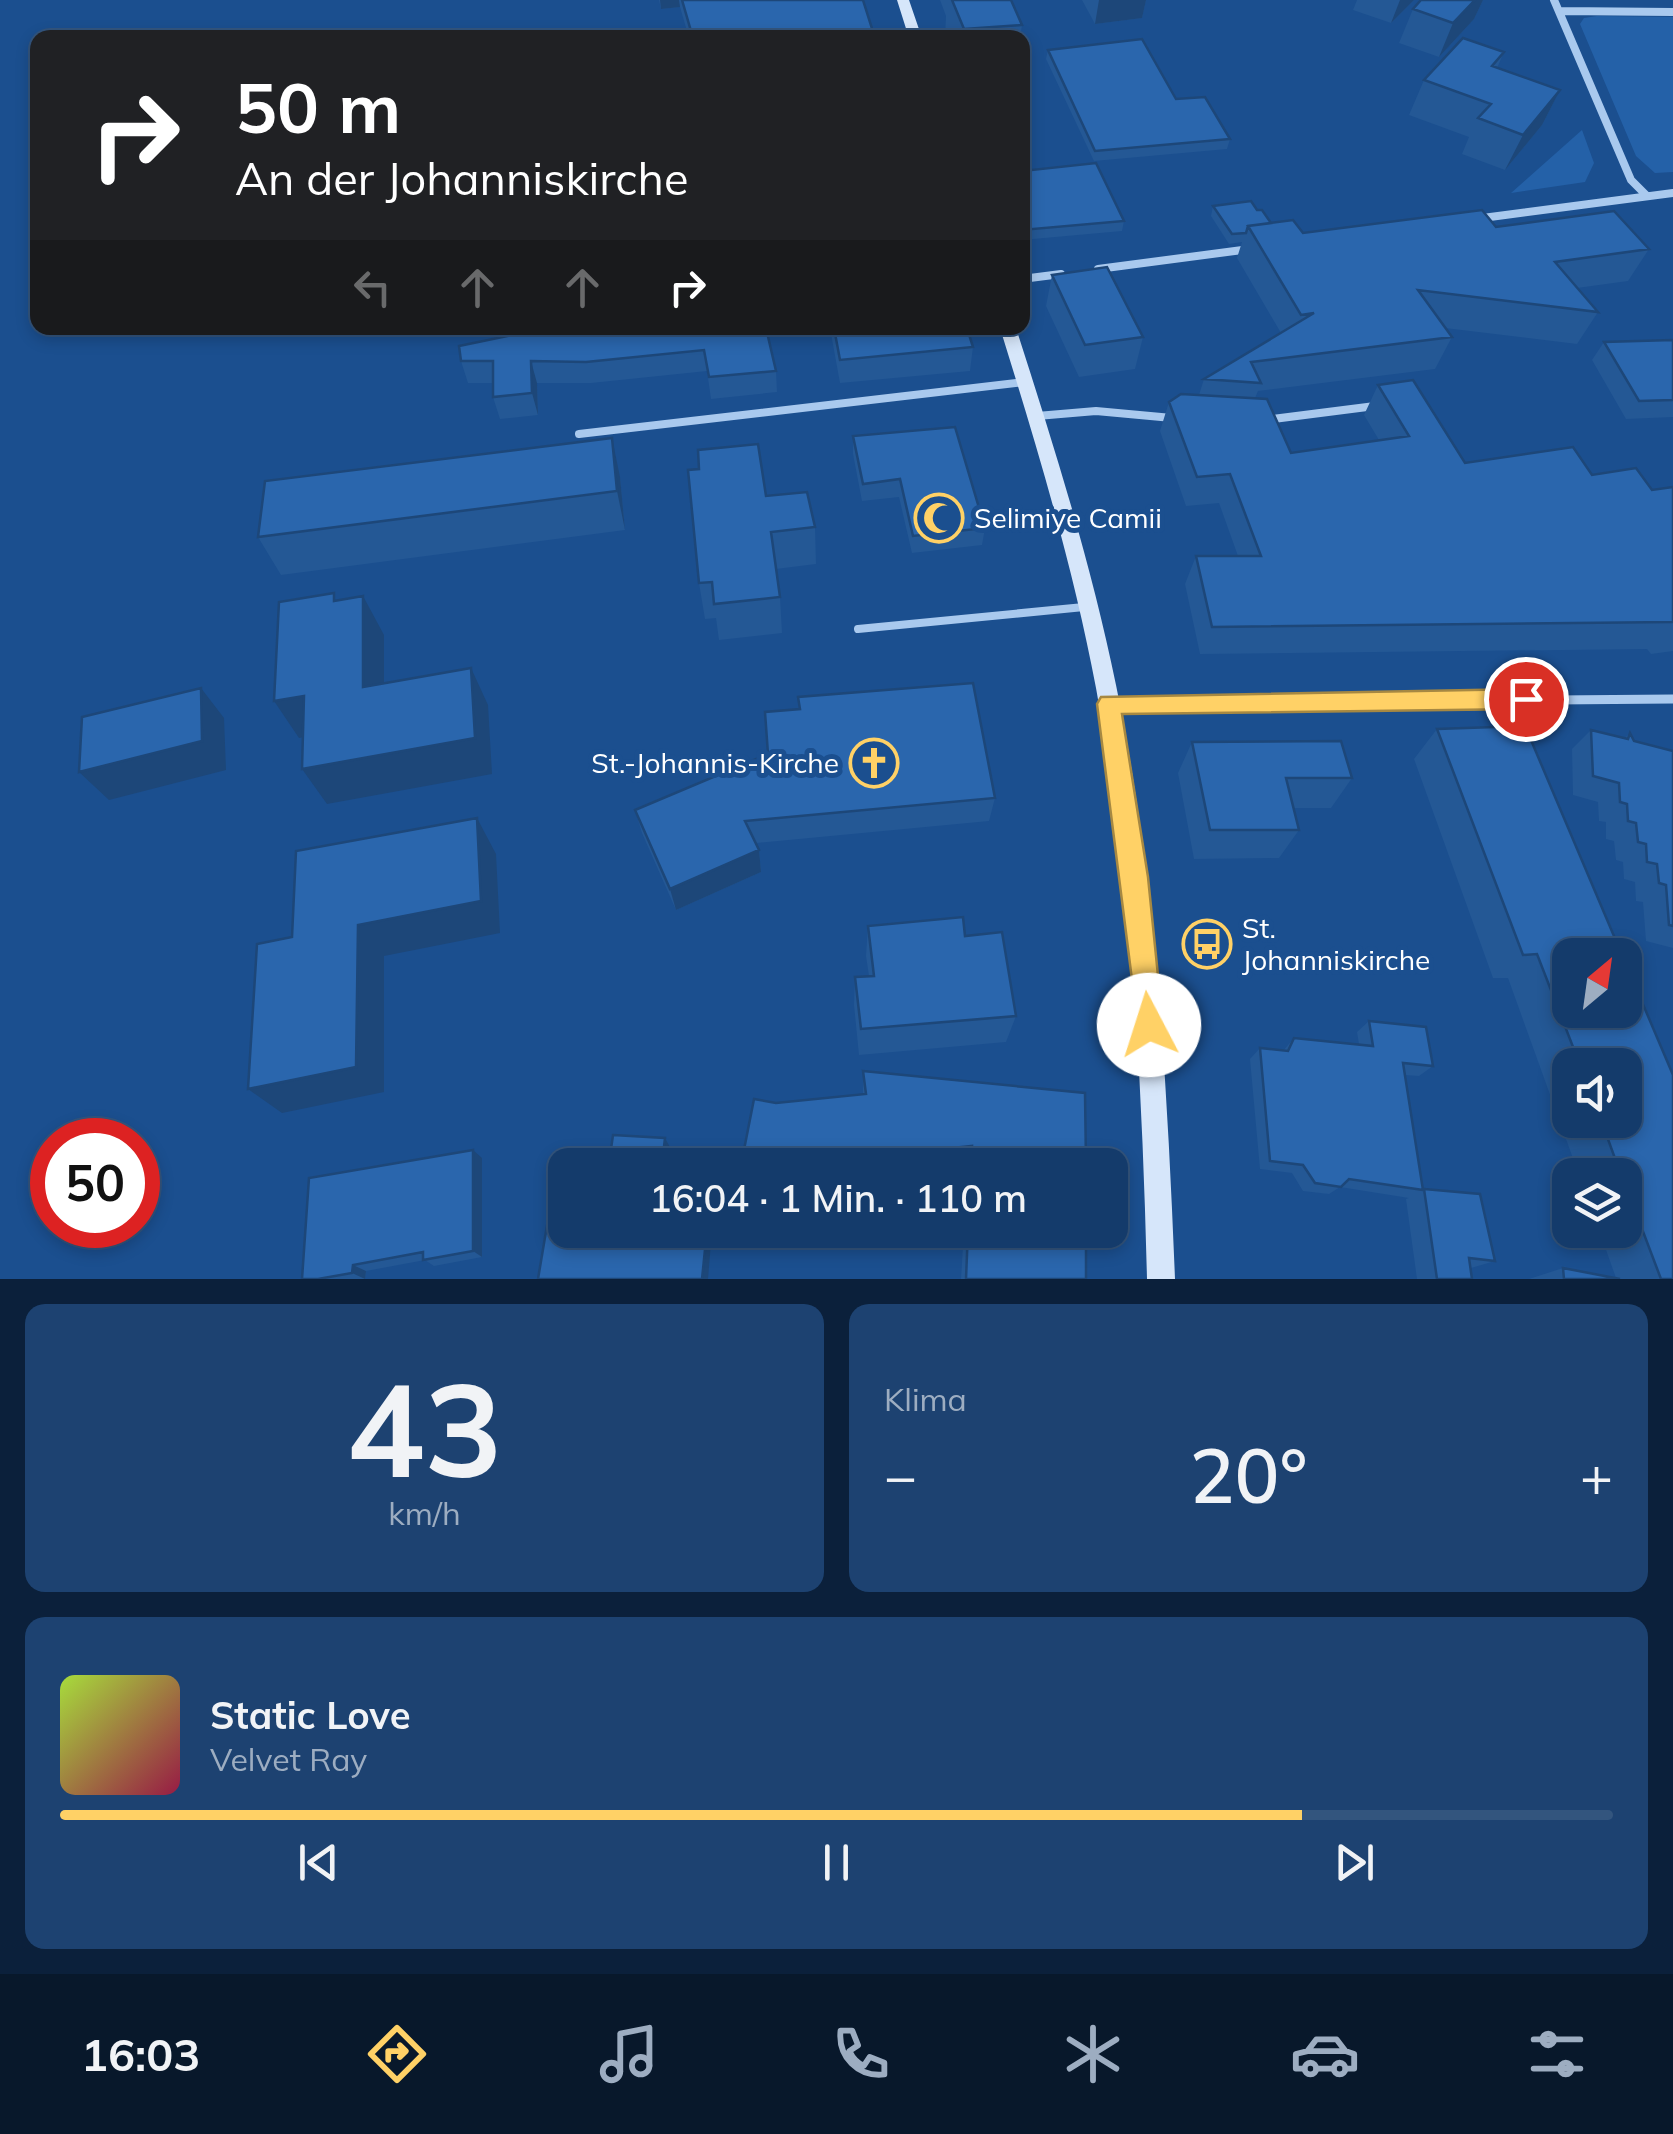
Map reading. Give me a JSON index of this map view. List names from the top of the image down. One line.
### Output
{"places":{"mosque":["Selimiye Camii"],"church":["St.-Johannis-Kirche"],"bus stop":["St. Johanniskirche"]},"north":"top right","page":{"turn":["50 m","An der Johanniskirche"],"limit":"50","trip":"16:04 · 1 Min. · 110 m","tile":[["43","km/h"],"Klima"],"heat":["−","20°","+"],"song":["Static Love","Velvet Ray"],"tabs":"16:03"}}
